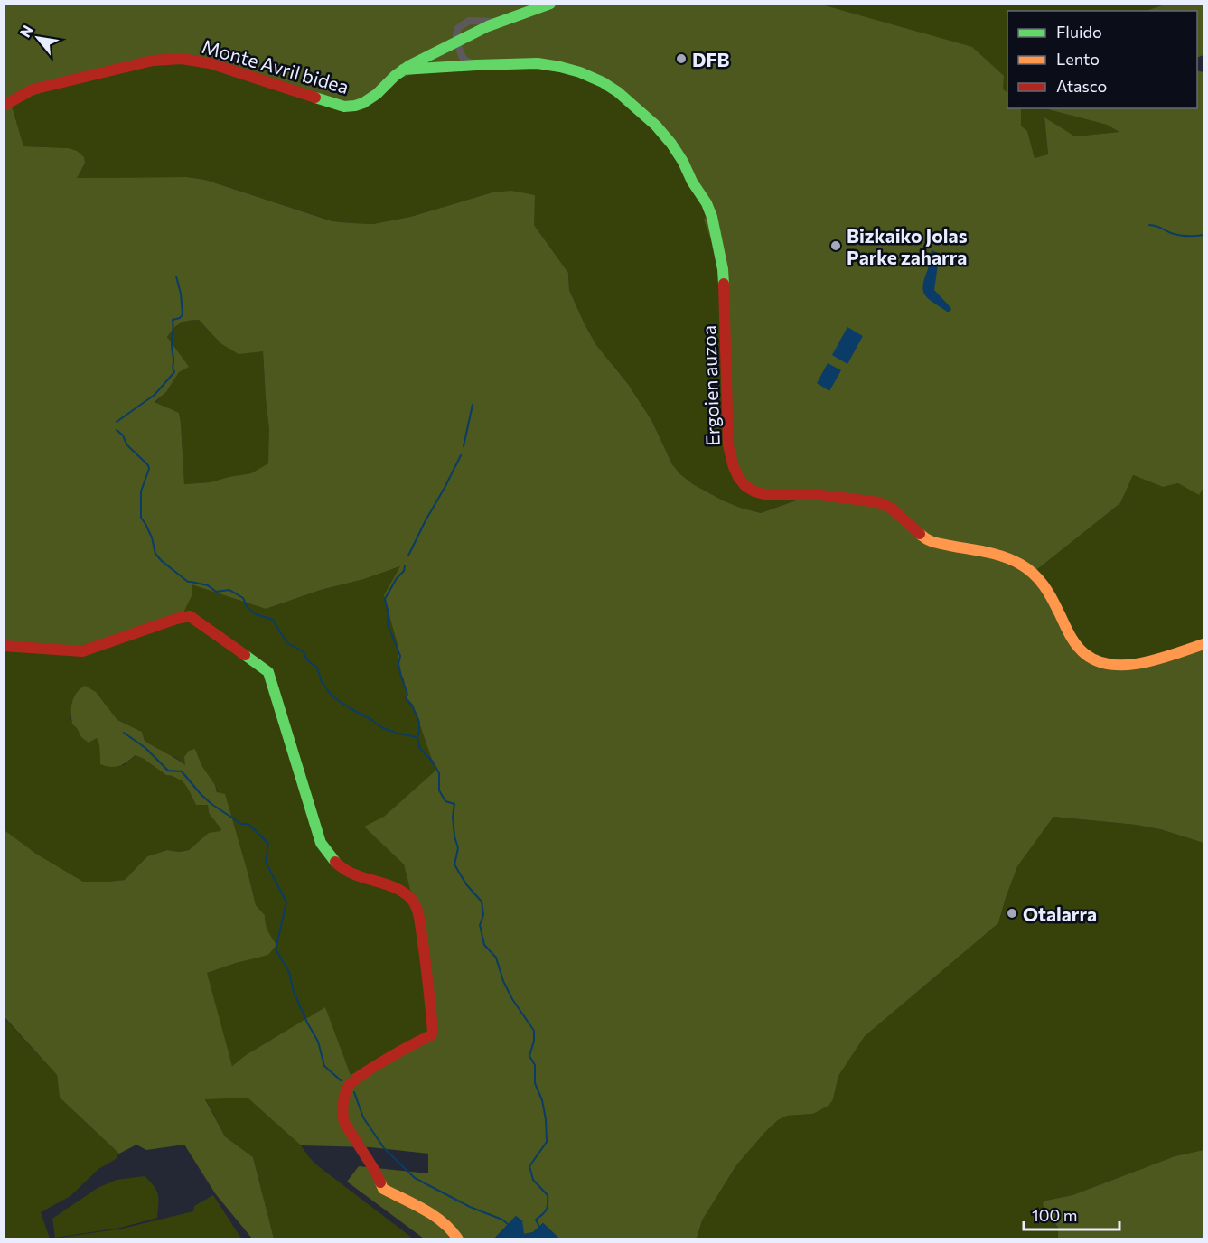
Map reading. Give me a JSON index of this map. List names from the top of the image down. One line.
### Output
{"streets":{"street":["Monte Avril bidea","Ergoien auzoa"]},"crossings":[["Monte Avril bidea","Ergoien auzoa"]],"places":["DFB","Bizkaiko Jolas Parke zaharra","Otalarra"],"legend":["Fluido","Lento","Atasco"],"scale_bar":"100 m","north":"top left"}
